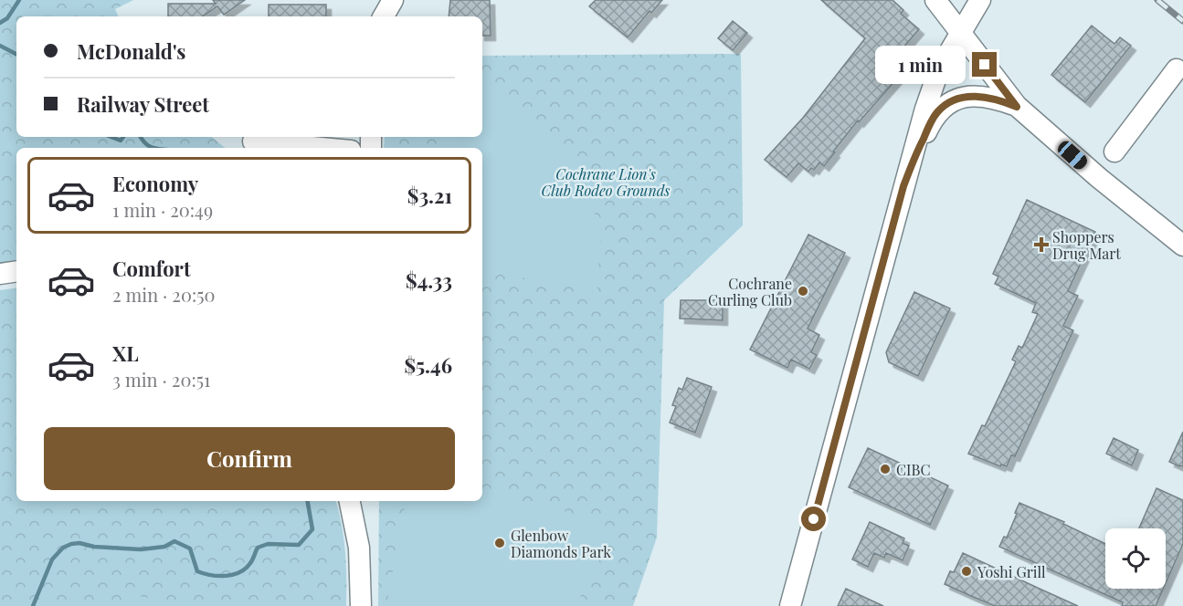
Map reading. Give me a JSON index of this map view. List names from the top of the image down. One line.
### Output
{"parks":["Cochrane Lion's Club Rodeo Grounds"],"places":{"health":["Shoppers Drug Mart"],"other":["Cochrane Curling Club","CIBC","Glenbow Diamonds Park","Yoshi Grill"]},"page":{"banner":["McDonald's","Railway Street"],"bubble":"1 min","list":[{"name":"Economy","note":"1 min · 20:49","value":"$3.21"},{"name":"Comfort","note":"2 min · 20:50","value":"$4.33"},{"name":"XL","note":"3 min · 20:51","value":"$5.46"}],"buttons":"Confirm"}}
